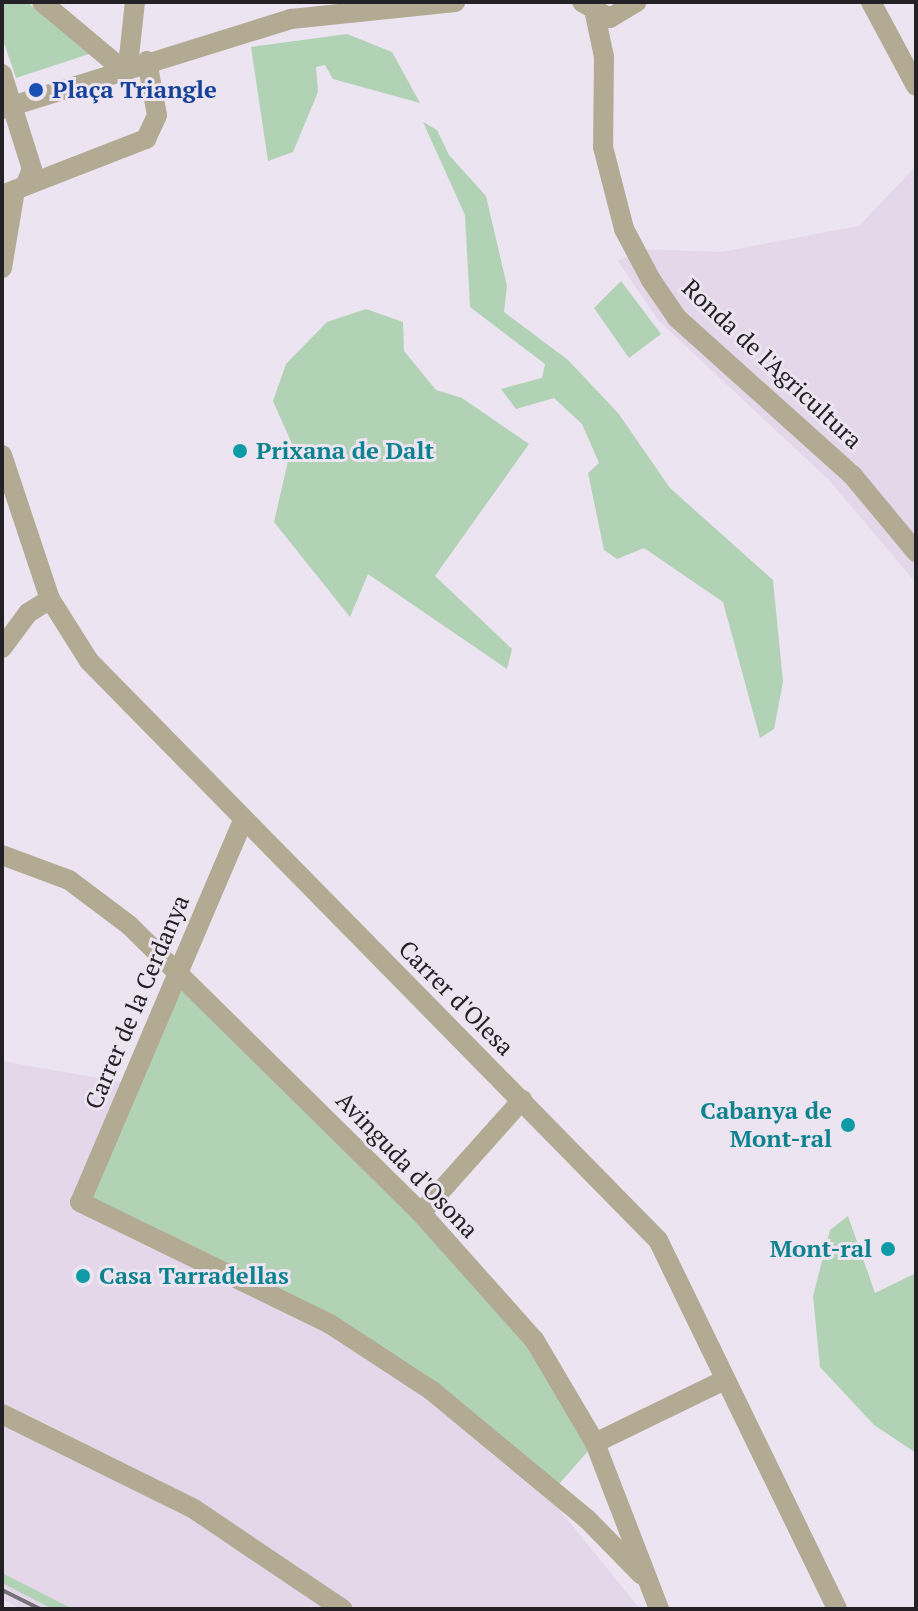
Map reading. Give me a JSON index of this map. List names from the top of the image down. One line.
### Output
{"streets":{"street":["Ronda de l'Agricultura","Carrer d'Olesa","Carrer de la Cerdanya","Avinguda d'Osona"]},"crossings":[["Carrer d'Olesa","Carrer de la Cerdanya"],["Carrer de la Cerdanya","Avinguda d'Osona"]],"places":["Plaça Triangle","Prixana de Dalt","Cabanya de Mont-ral","Mont-ral","Casa Tarradellas"]}
